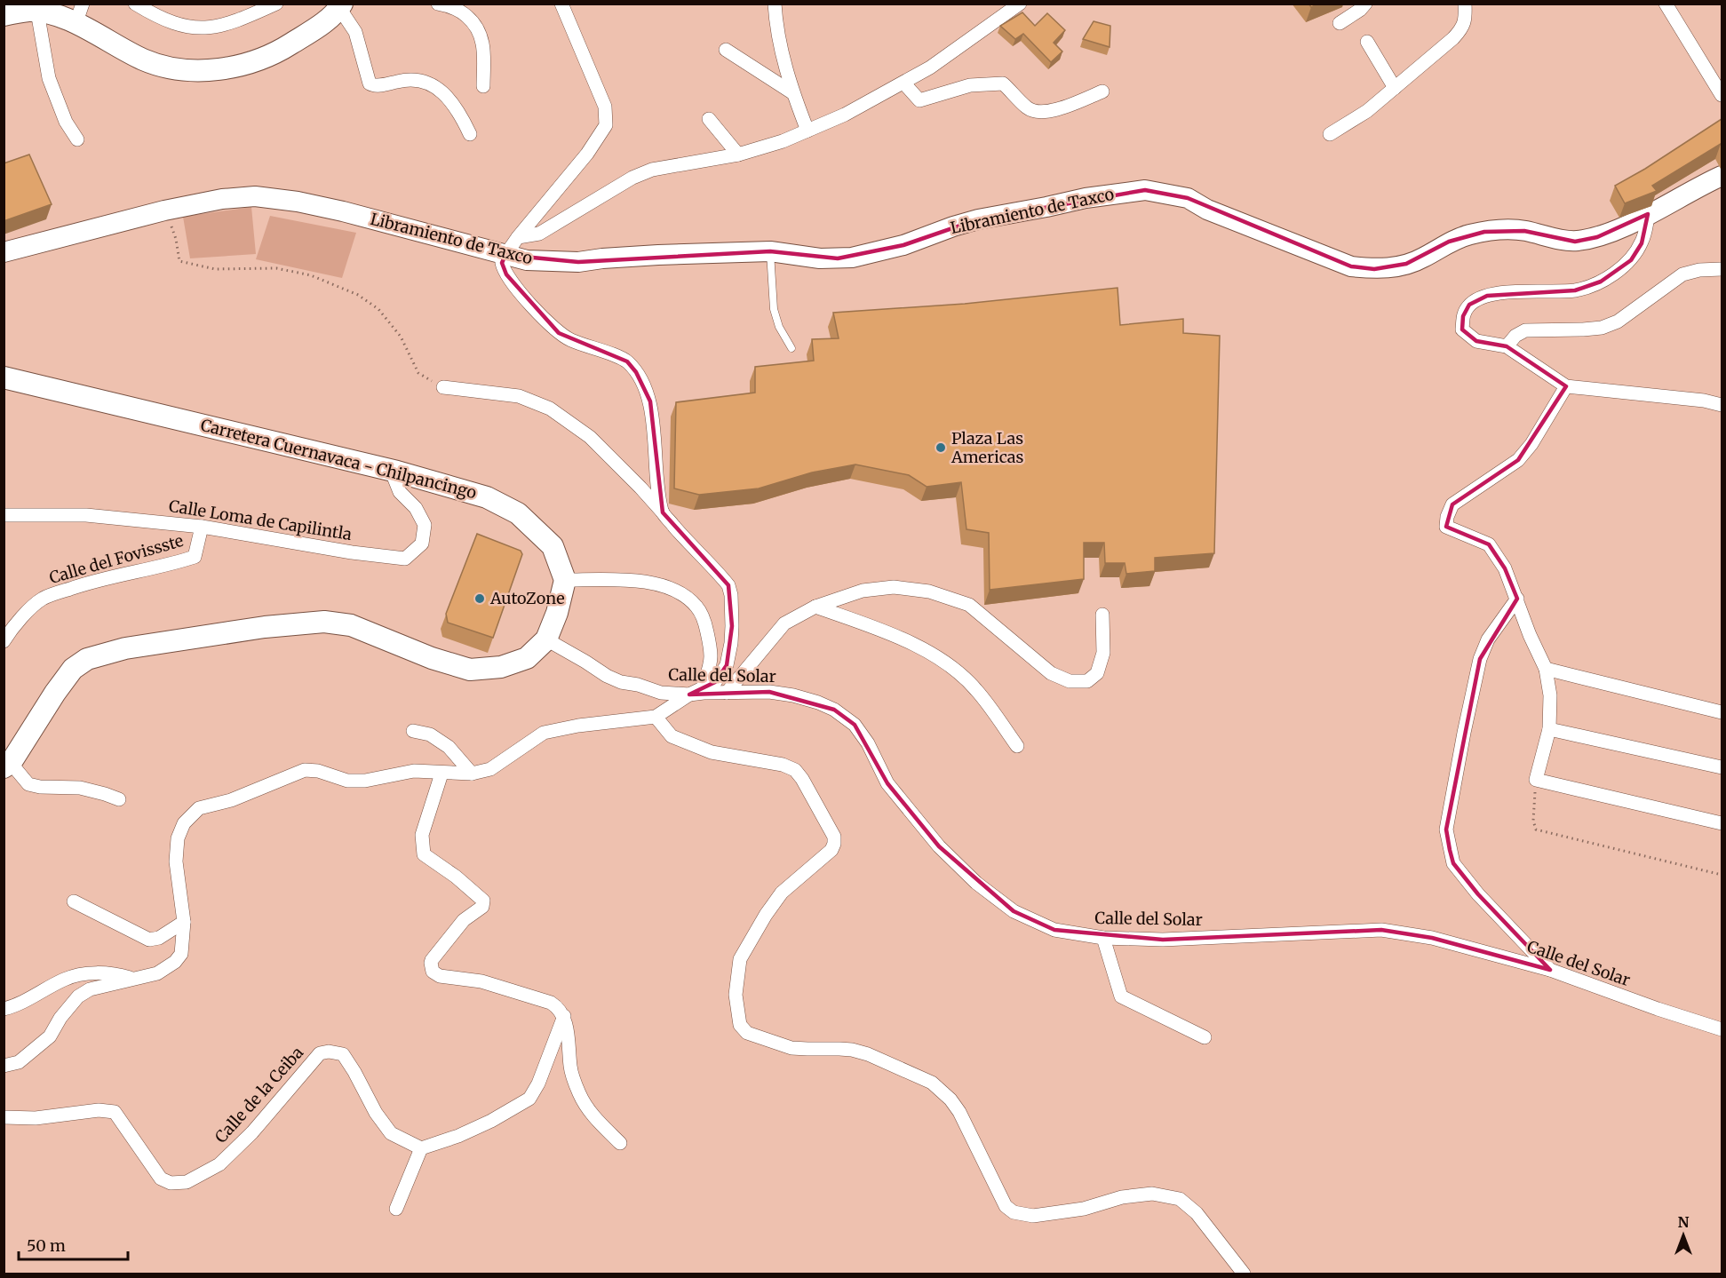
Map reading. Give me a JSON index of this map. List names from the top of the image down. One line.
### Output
{"streets":{"main road":["Libramiento de Taxco","Carretera Cuernavaca - Chilpancingo"],"street":["Calle Loma de Capilintla","Calle del Fovissste","Calle del Solar","Calle de la Ceiba"]},"crossings":[["Carretera Cuernavaca - Chilpancingo","Calle Loma de Capilintla"],["Calle Loma de Capilintla","Calle del Fovissste"]],"places":["Plaza Las Americas","AutoZone"],"scale_bar":"50 m","north":"top"}
